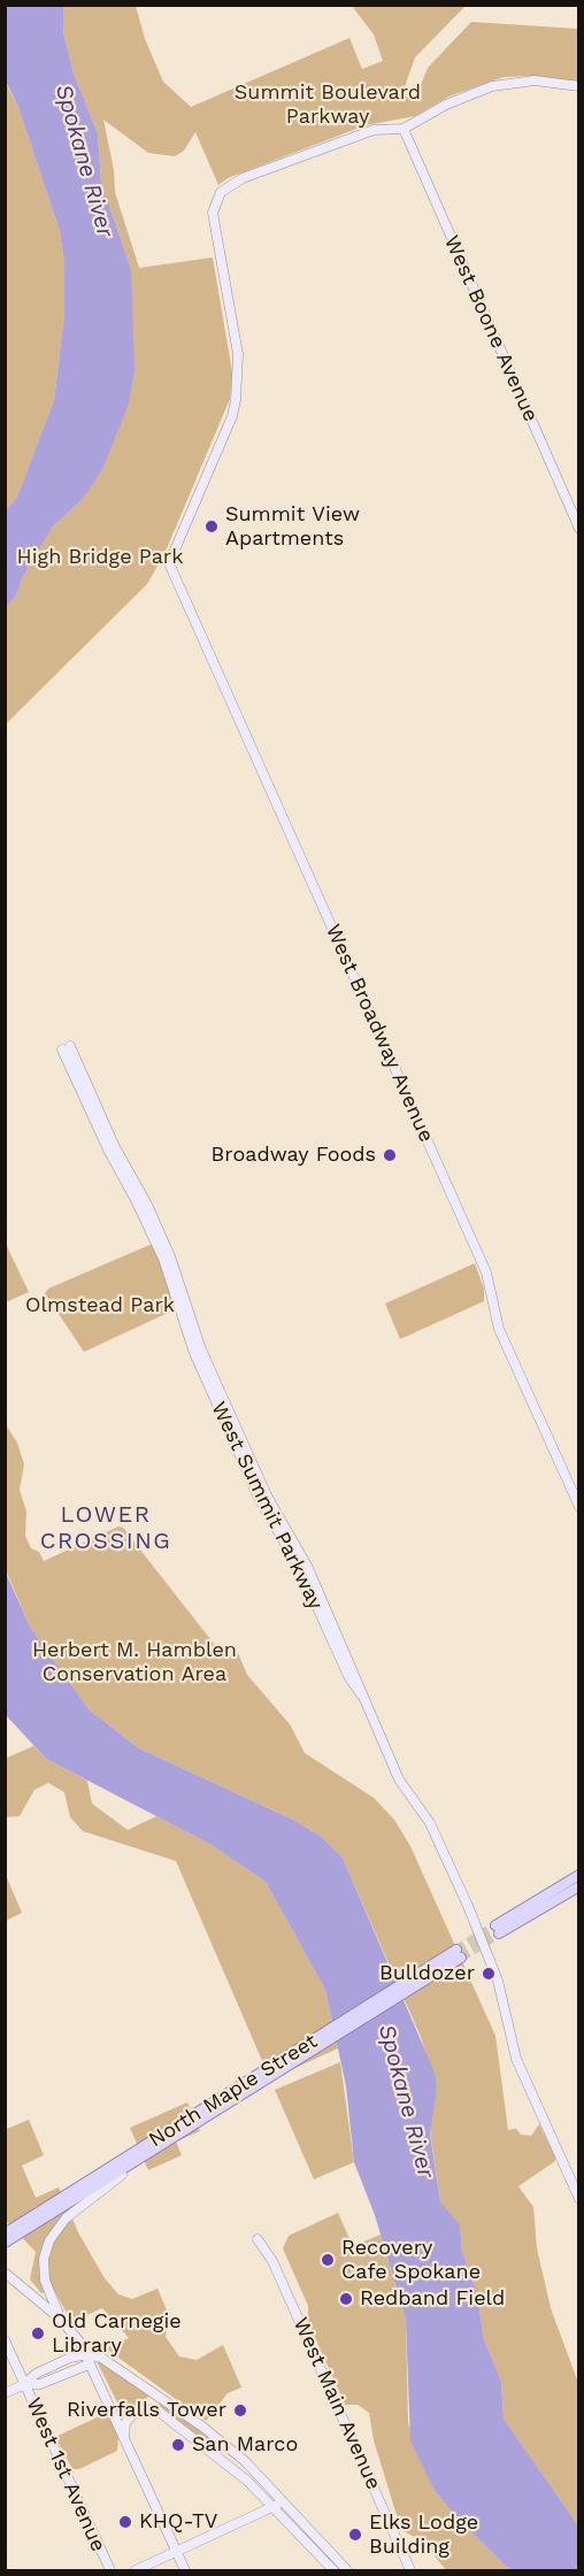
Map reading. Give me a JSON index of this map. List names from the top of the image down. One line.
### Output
{"streets":{"main road":["North Maple Street"],"street":["West Boone Avenue","West Broadway Avenue","West Summit Parkway","West Main Avenue","West 1st Avenue"]},"crossings":[["West Boone Avenue","West Broadway Avenue"]],"districts":["LOWER CROSSING"],"water":["Spokane River"],"parks":["Summit Boulevard Parkway","High Bridge Park","Olmstead Park","Herbert M. Hamblen Conservation Area"],"places":["Summit View Apartments","Broadway Foods","Bulldozer","Recovery Cafe Spokane","Redband Field","Old Carnegie Library","Riverfalls Tower","San Marco","KHQ-TV","Elks Lodge Building"]}
